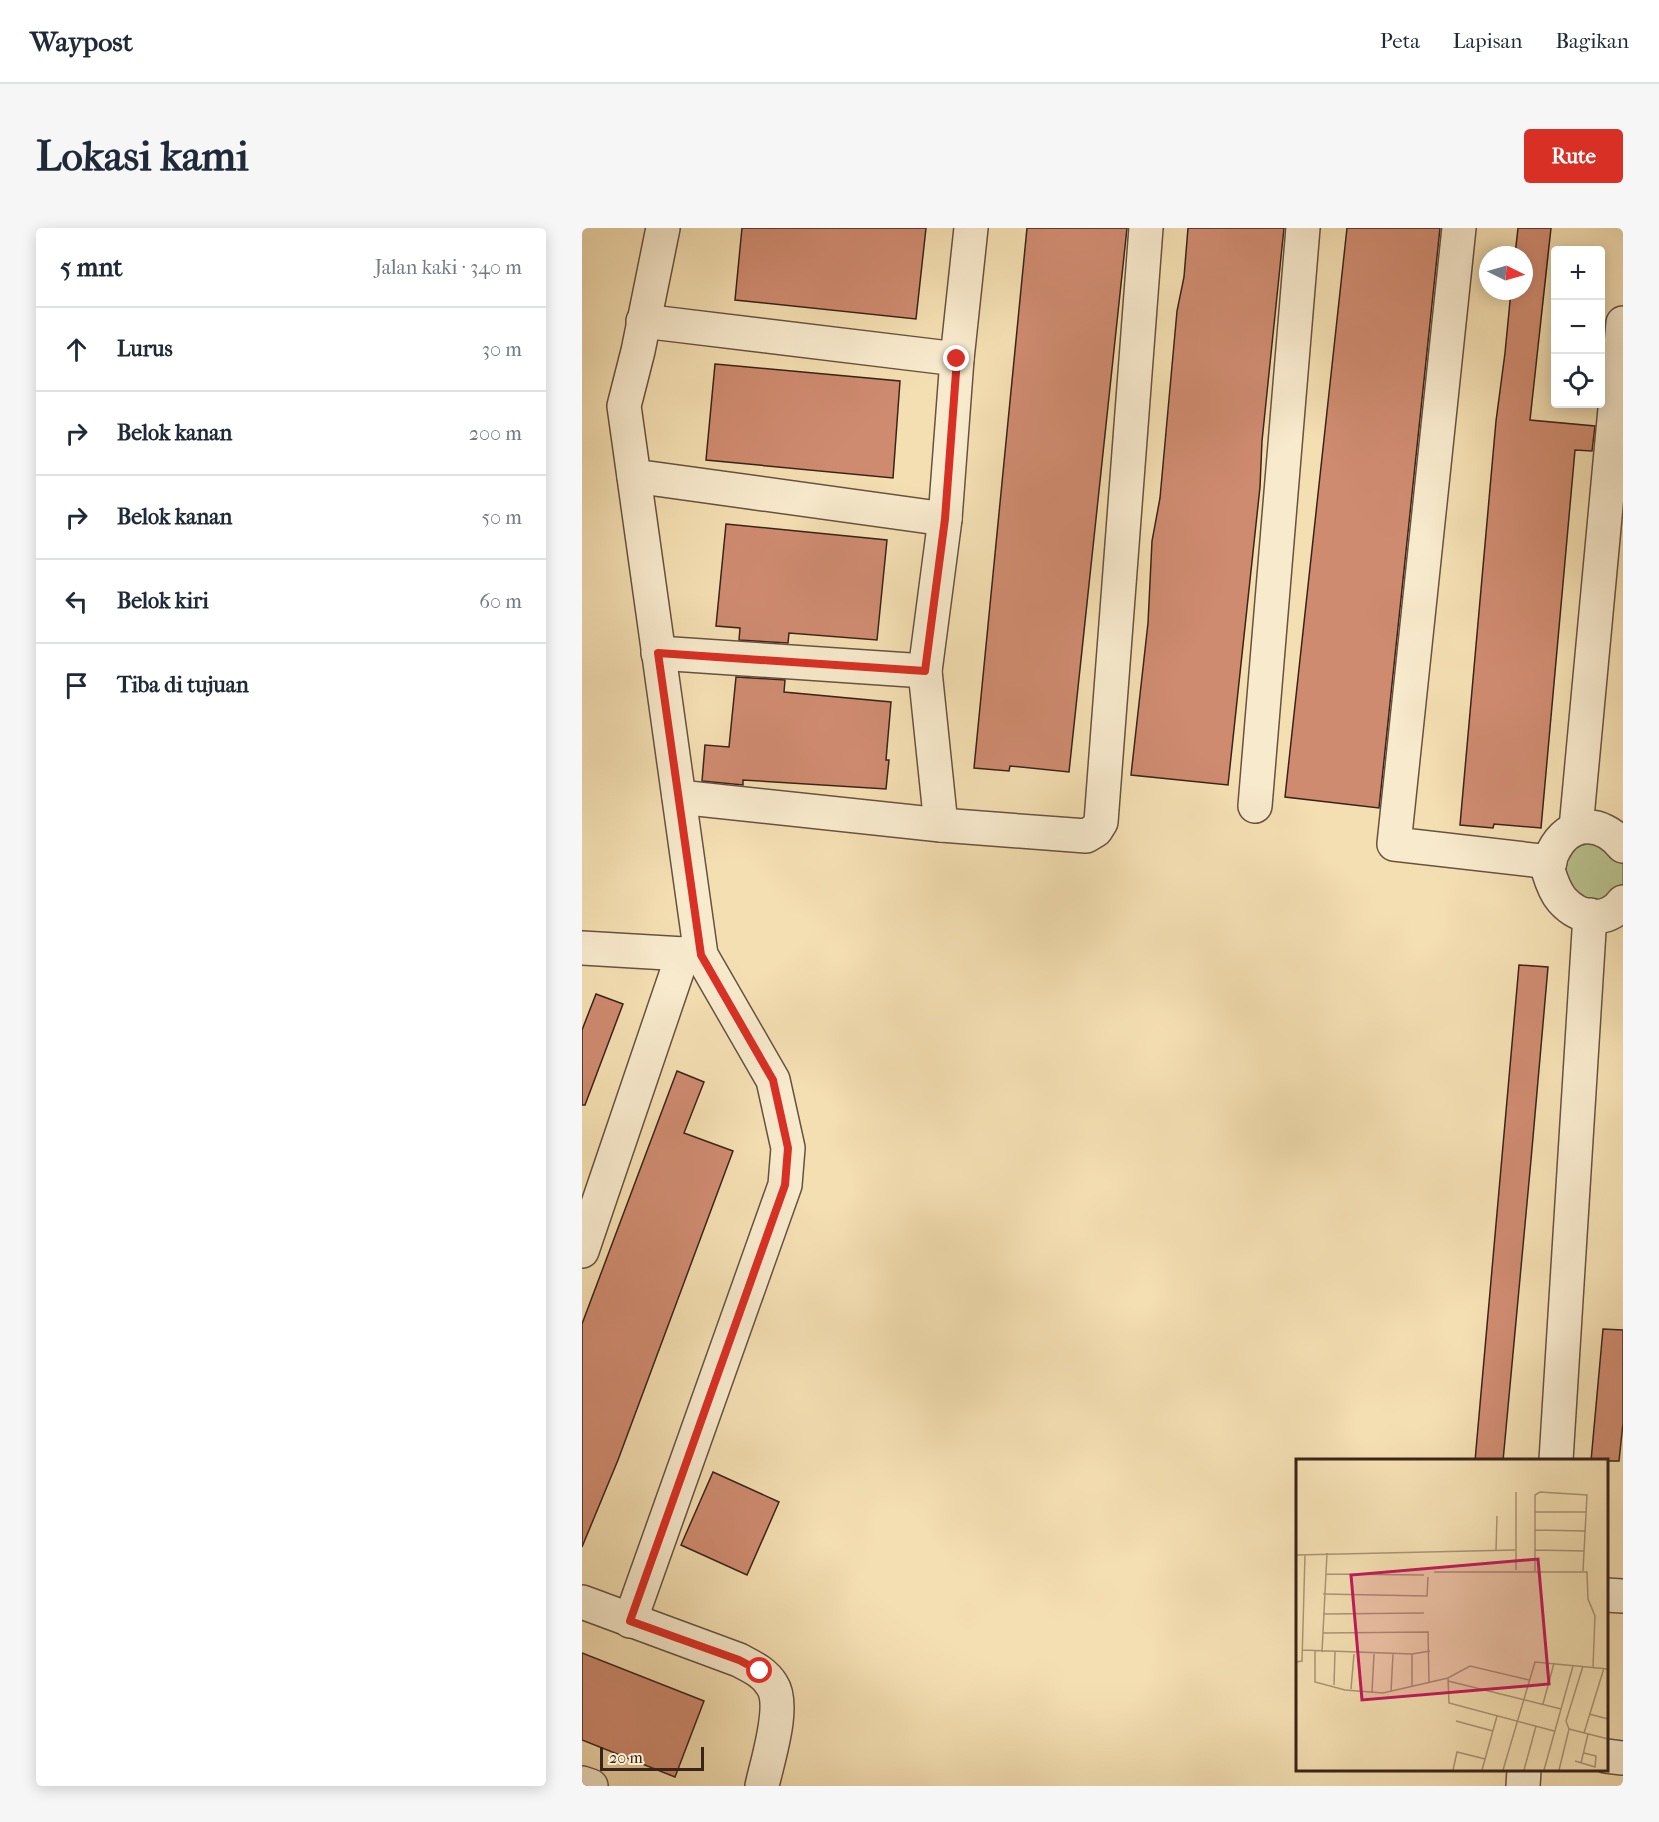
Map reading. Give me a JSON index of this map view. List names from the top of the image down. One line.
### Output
{"scale_bar":"20 m","north":"right","page":{"header":"Waypost","nav":["Peta","Lapisan","Bagikan"],"buttons":"Rute","title":"Lokasi kami","heading":["5 mnt","Jalan kaki · 340 m"],"map_buttons":["+","−"],"list":[["Lurus","30 m"],["Belok kanan","200 m"],["Belok kanan","50 m"],["Belok kiri","60 m"],"Tiba di tujuan"],"scale":"20 m"}}
